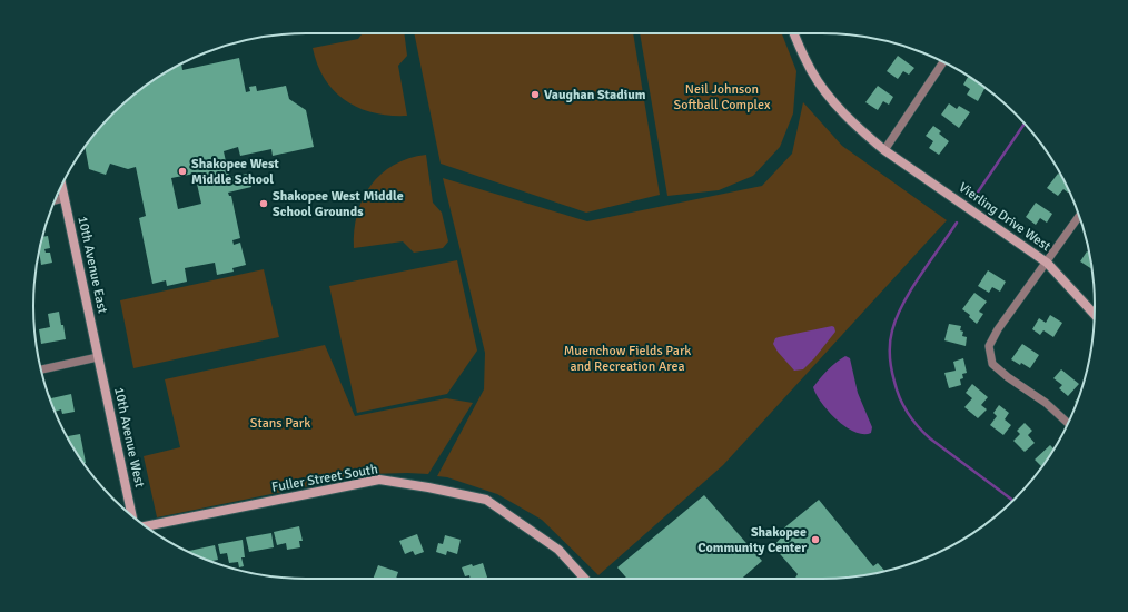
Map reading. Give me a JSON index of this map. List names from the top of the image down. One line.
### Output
{"streets":{"street":["Vierling Drive West","10th Avenue East","10th Avenue West","Fuller Street South"]},"crossings":[["10th Avenue East","10th Avenue West"]],"parks":["Neil Johnson Softball Complex","Muenchow Fields Park and Recreation Area","Stans Park"],"places":["Vaughan Stadium","Shakopee West Middle School","Shakopee West Middle School Grounds","Shakopee Community Center"]}
